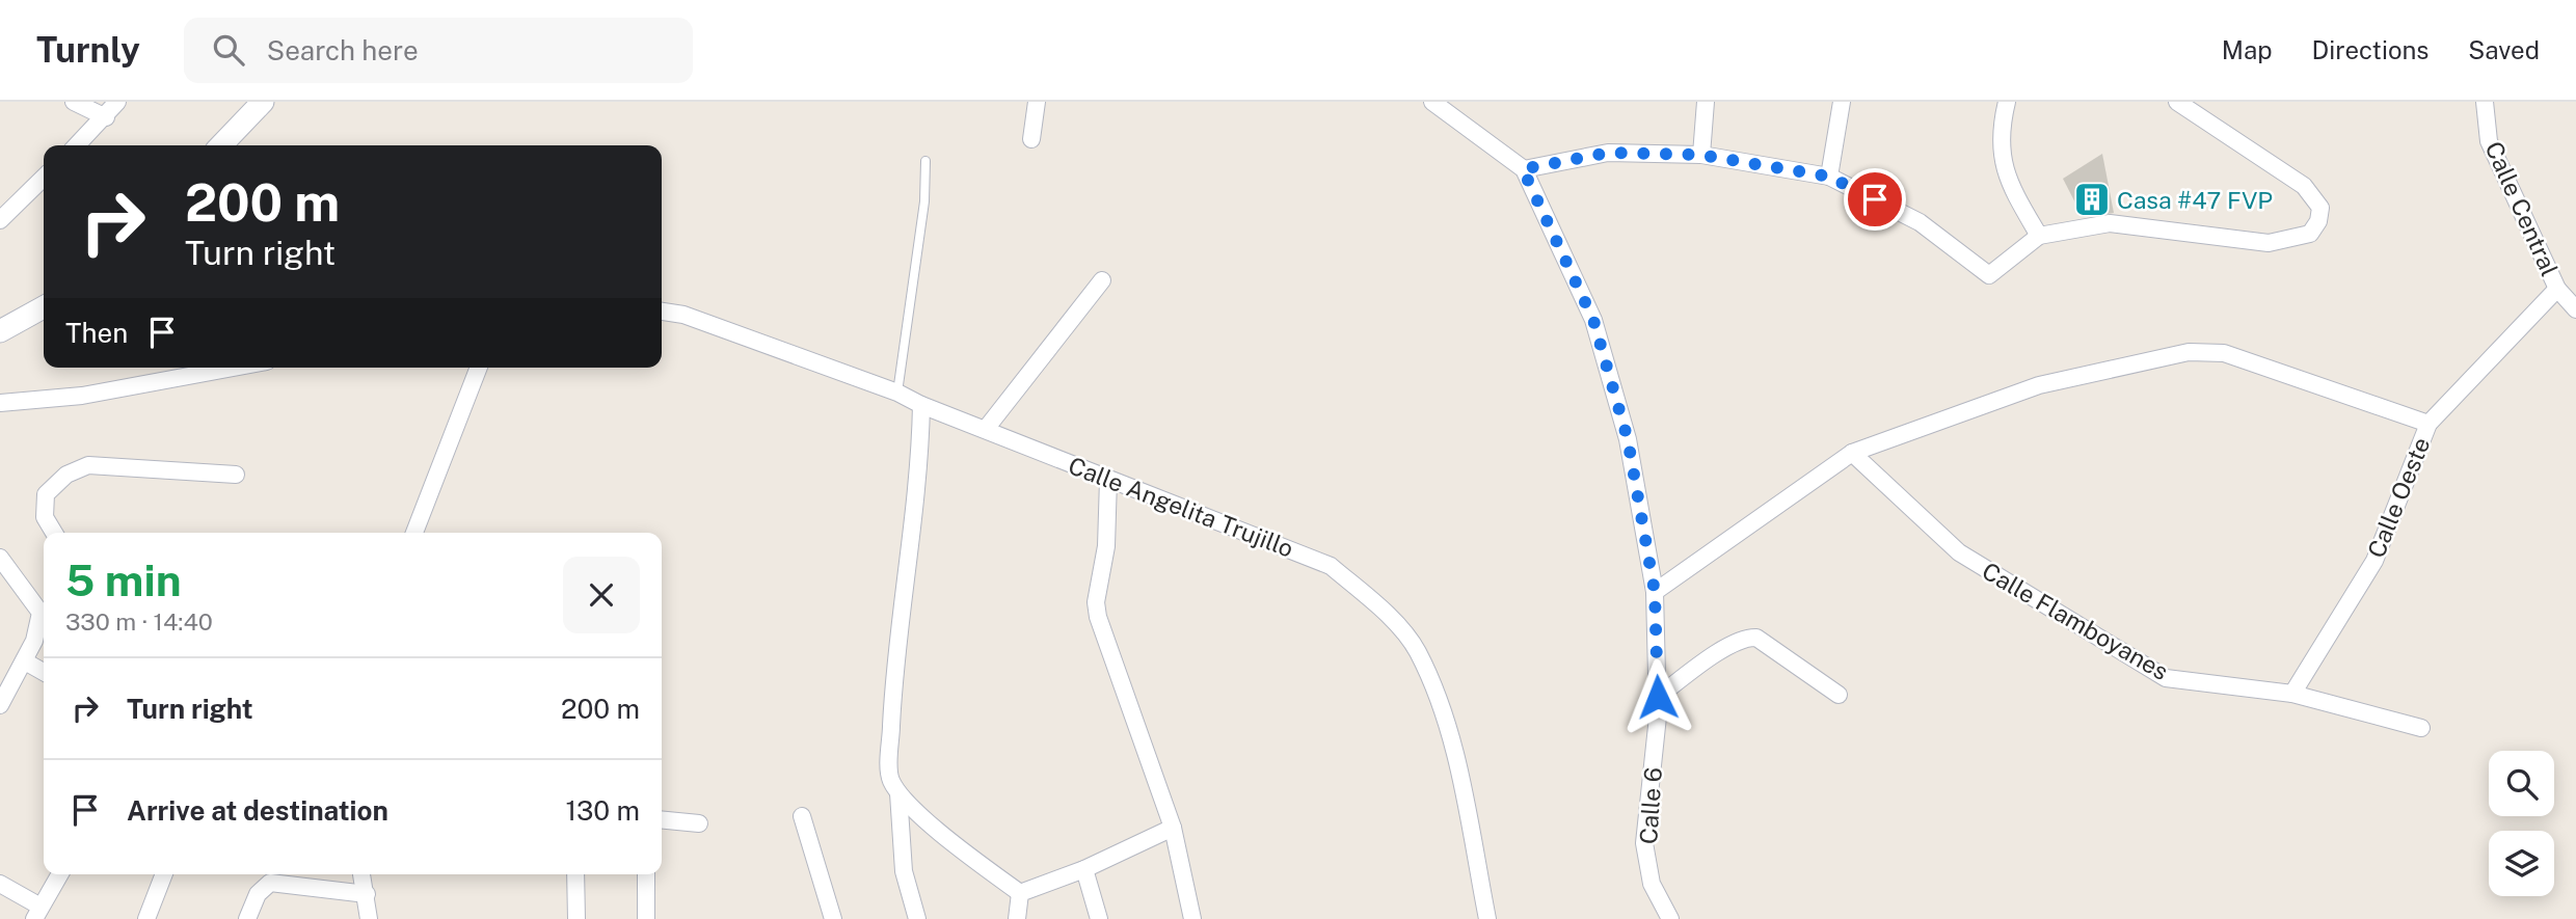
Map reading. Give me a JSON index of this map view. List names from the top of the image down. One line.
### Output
{"streets":{"street":["Calle Central","Calle Oeste","Calle Angelita Trujillo","Calle Flamboyanes","Calle 6"]},"crossings":[["Calle Central","Calle Oeste"],["Calle Oeste","Calle Flamboyanes"]],"places":{"building":["Casa #47 FVP"]},"page":{"header":"Turnly","search":"Search here","nav":["Map","Directions","Saved"],"turn":["200 m","Turn right"],"then":"Then","heading":["5 min","330 m · 14:40"],"list":[{"name":"Turn right","value":"200 m"},{"name":"Arrive at destination","value":"130 m"}]}}
